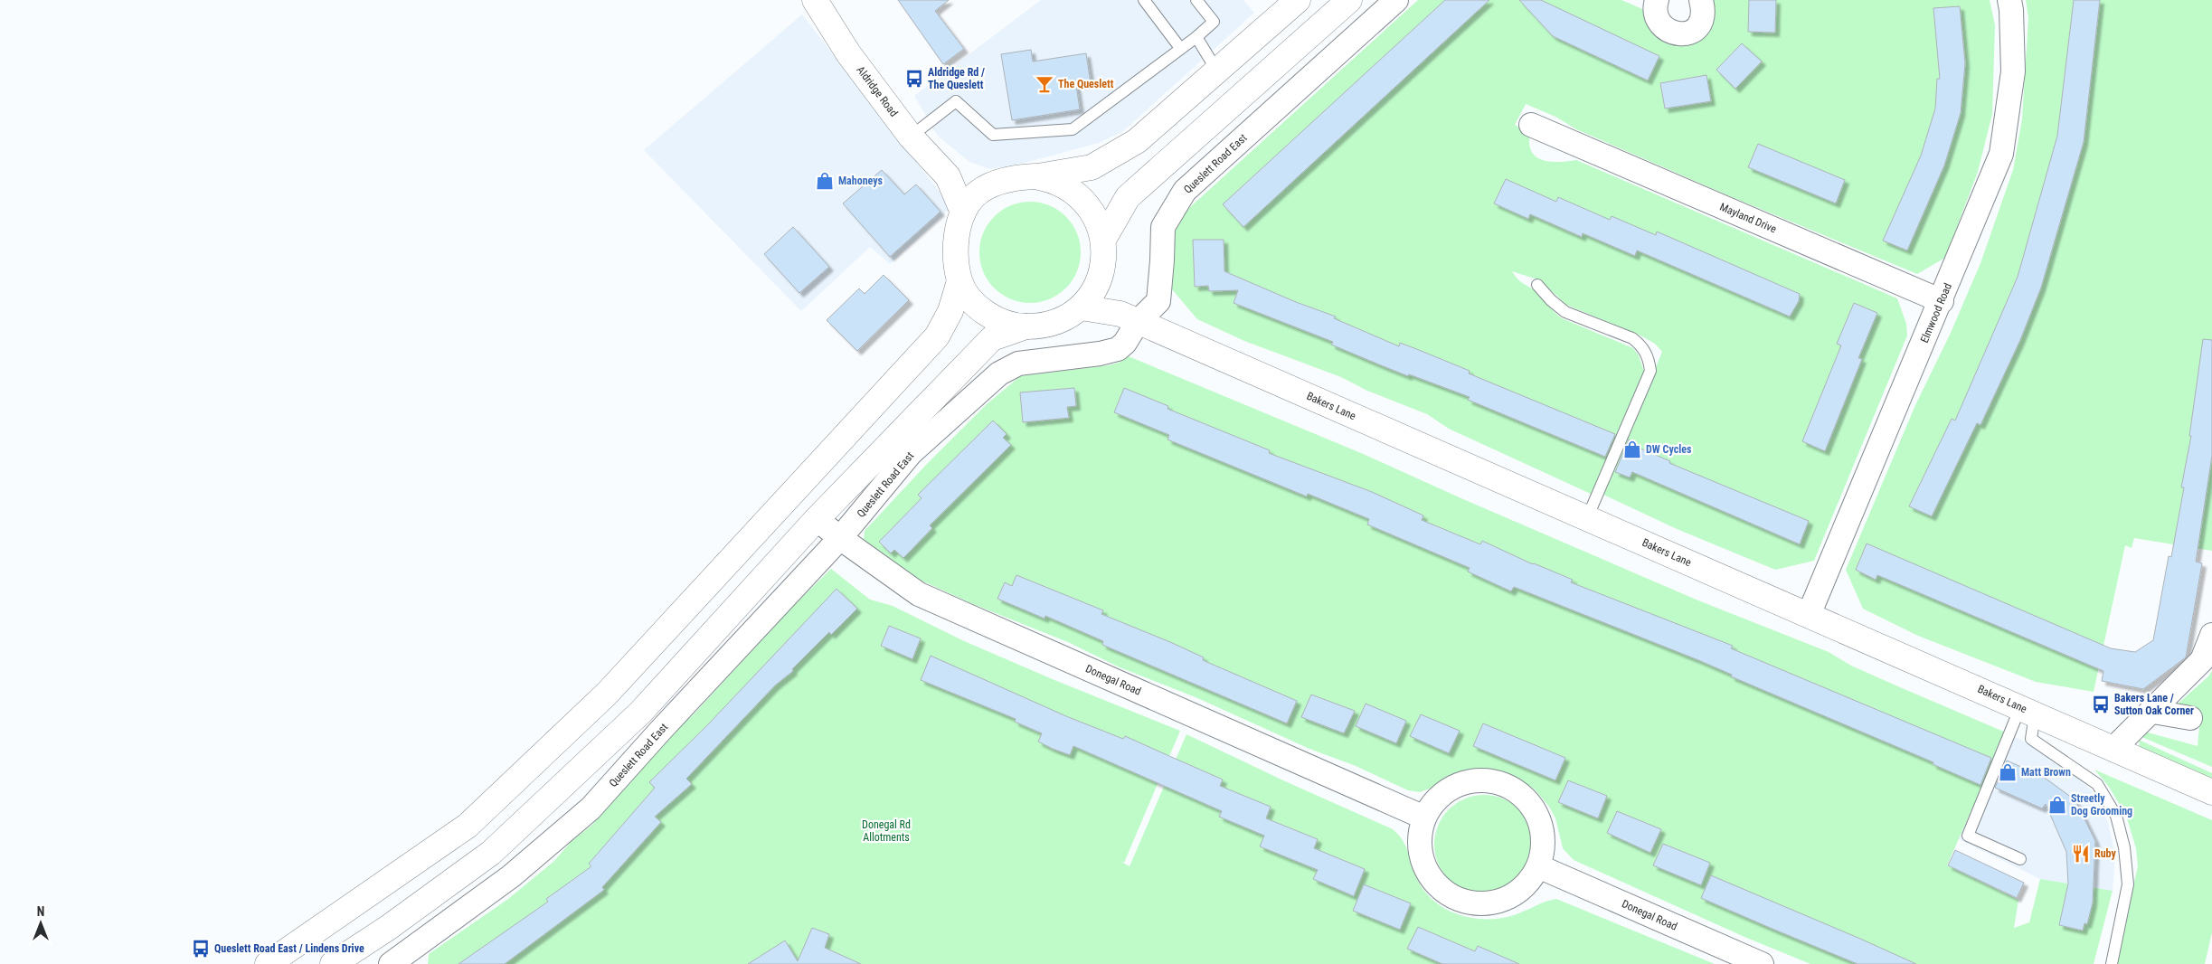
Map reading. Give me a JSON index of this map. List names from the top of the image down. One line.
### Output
{"streets":{"main road":["Aldridge Road","Queslett Road East","Bakers Lane"],"street":["Mayland Drive","Elmwood Road","Donegal Road"]},"crossings":[["Aldridge Road","Queslett Road East"],["Aldridge Road","Bakers Lane"],["Queslett Road East","Bakers Lane"],["Queslett Road East","Donegal Road"],["Mayland Drive","Elmwood Road"],["Elmwood Road","Bakers Lane"]],"parks":["Donegal Rd Allotments"],"places":{"bus stop":["Aldridge Rd / The Queslett","Bakers Lane / Sutton Oak Corner","Queslett Road East / Lindens Drive"],"bar":["The Queslett"],"shop":["Mahoneys","DW Cycles","Matt Brown","Streetly Dog Grooming"],"restaurant":["Ruby"]},"north":"top"}
